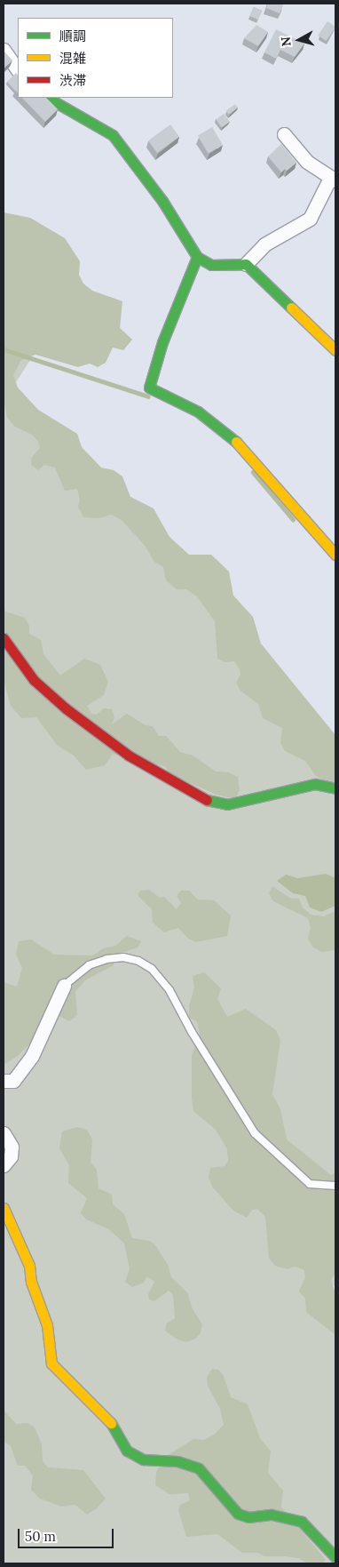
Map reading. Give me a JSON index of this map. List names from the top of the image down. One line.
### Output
{"legend":["順調","混雑","渋滞"],"scale_bar":"50 m","north":"left"}
